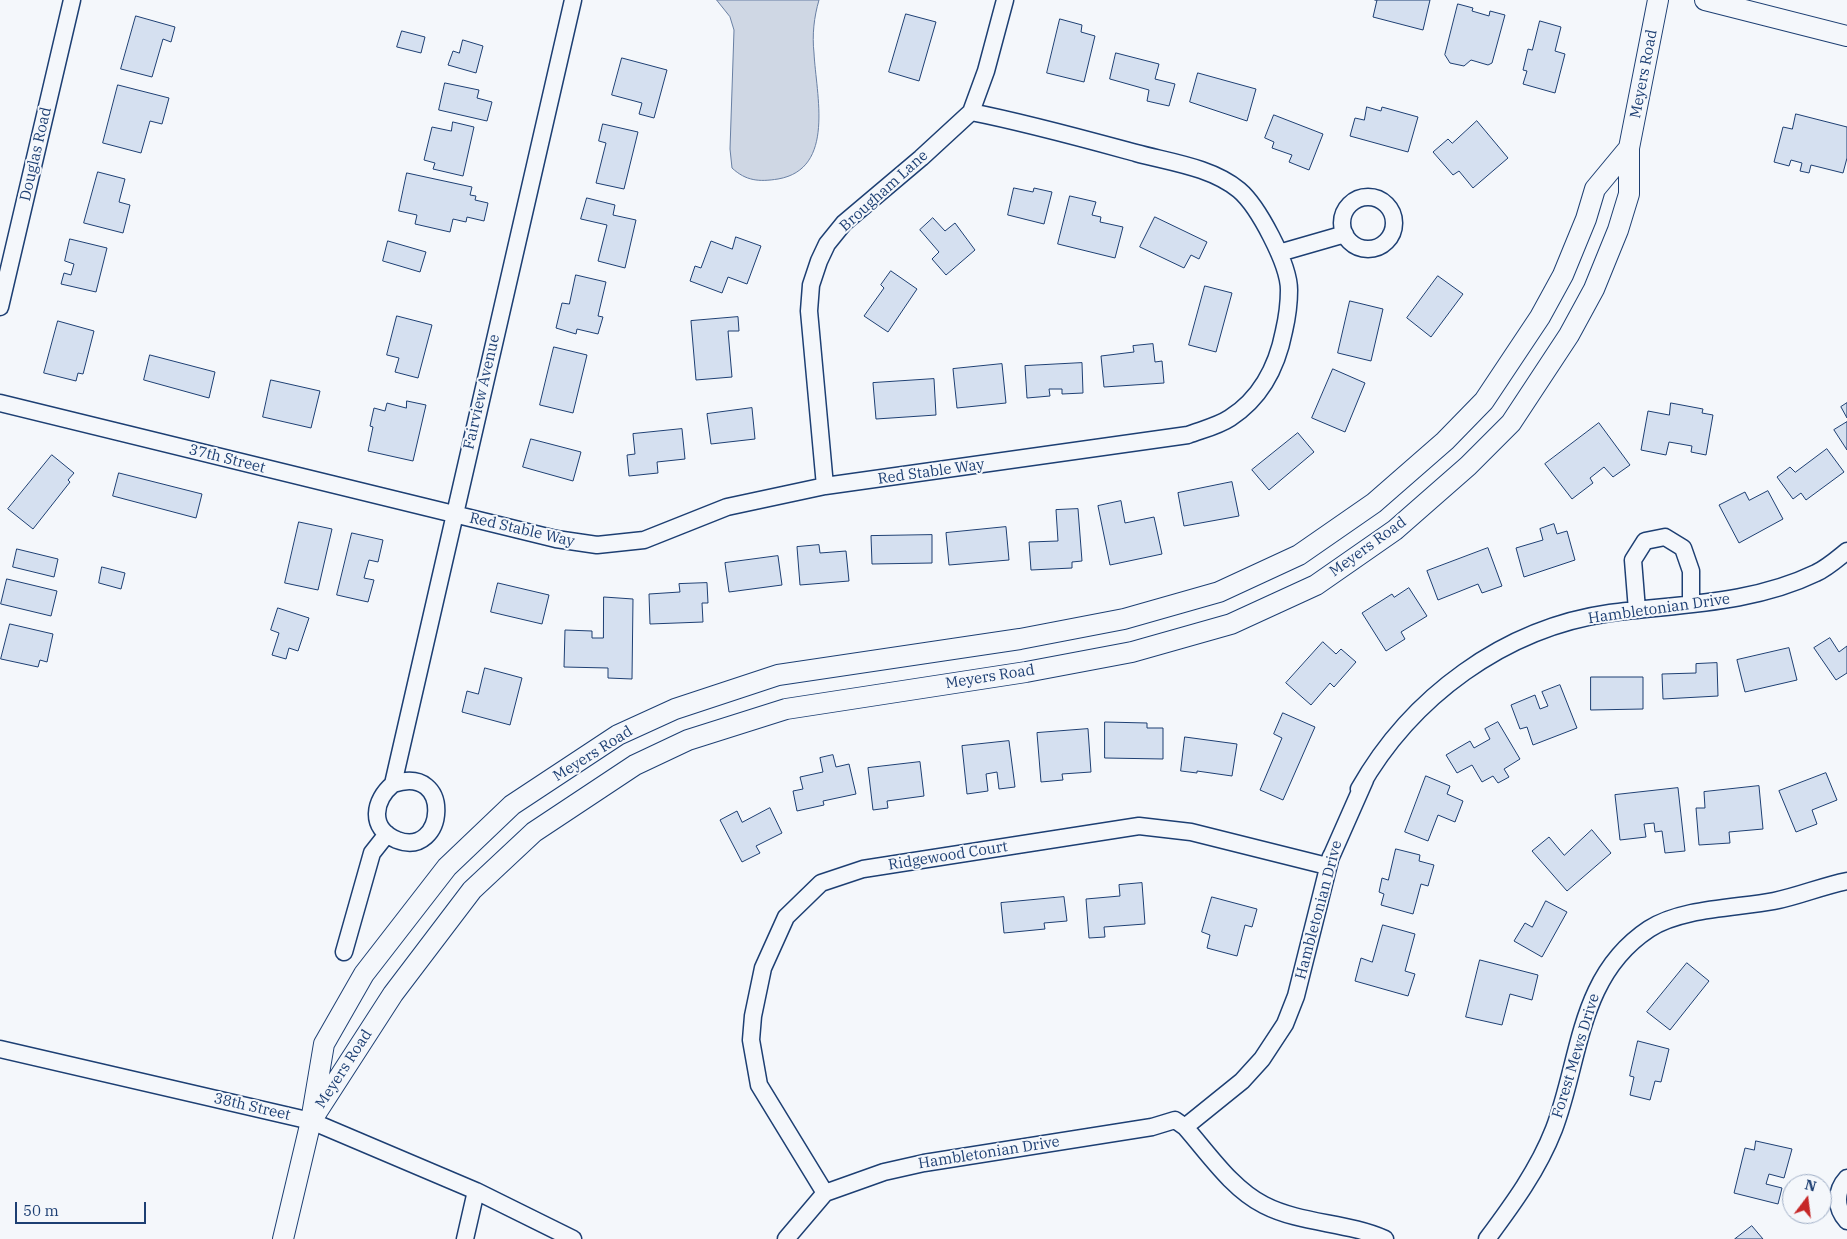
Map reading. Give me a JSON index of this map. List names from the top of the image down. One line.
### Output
{"streets":{"street":["Meyers Road","Douglas Road","Brougham Lane","Fairview Avenue","37th Street","Red Stable Way","Hambletonian Drive","Ridgewood Court","Forest Mews Drive","38th Street"]},"crossings":[["Meyers Road","38th Street"],["Brougham Lane","Red Stable Way"],["Fairview Avenue","37th Street"],["Fairview Avenue","Red Stable Way"],["37th Street","Red Stable Way"],["Hambletonian Drive","Ridgewood Court"]],"scale_bar":"50 m","north":"top"}
